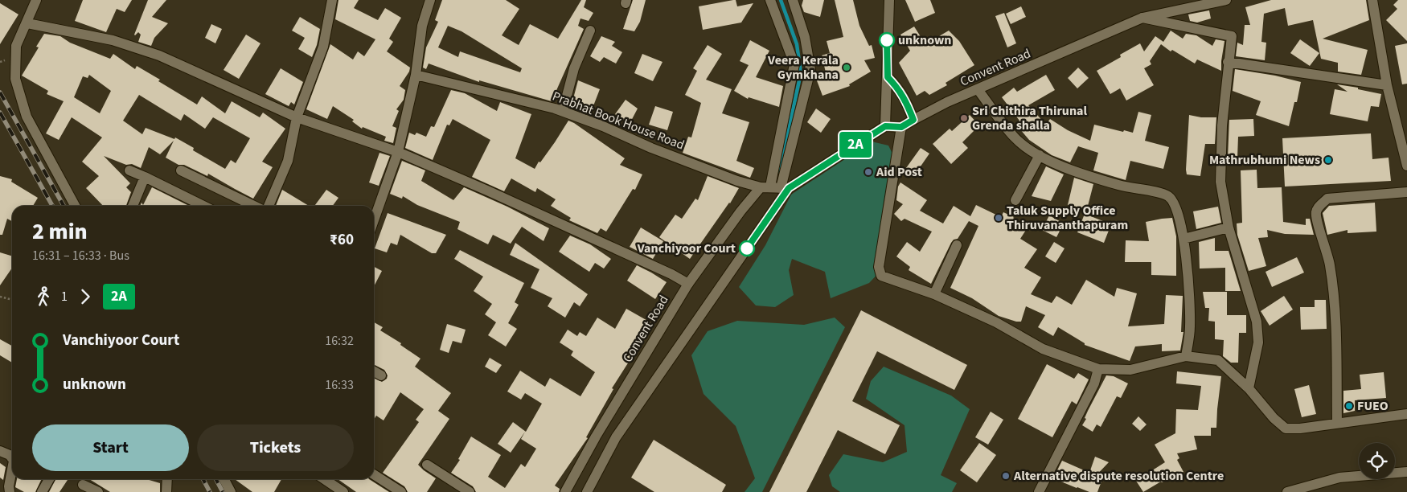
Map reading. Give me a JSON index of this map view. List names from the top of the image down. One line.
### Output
{"streets":{"street":["Convent Road","Prabhat Book House Road"]},"crossings":[["Convent Road","Prabhat Book House Road"]],"places":["unknown","Veera Kerala Gymkhana","Sri Chithira Thirunal Grenda shalla","Mathrubhumi News","Aid Post","Taluk Supply Office Thiruvananthapuram","Vanchiyoor Court","FUEO","Alternative dispute resolution Centre"],"lines":["bus line 2A"],"page":{"on_map":"2A","heading":["2 min","16:31 – 16:33 · Bus","₹60"],"legs":["1","2A"],"list":[{"name":"Vanchiyoor Court","value":"16:32"},{"name":"unknown","value":"16:33"}],"buttons":["Start","Tickets"]}}
